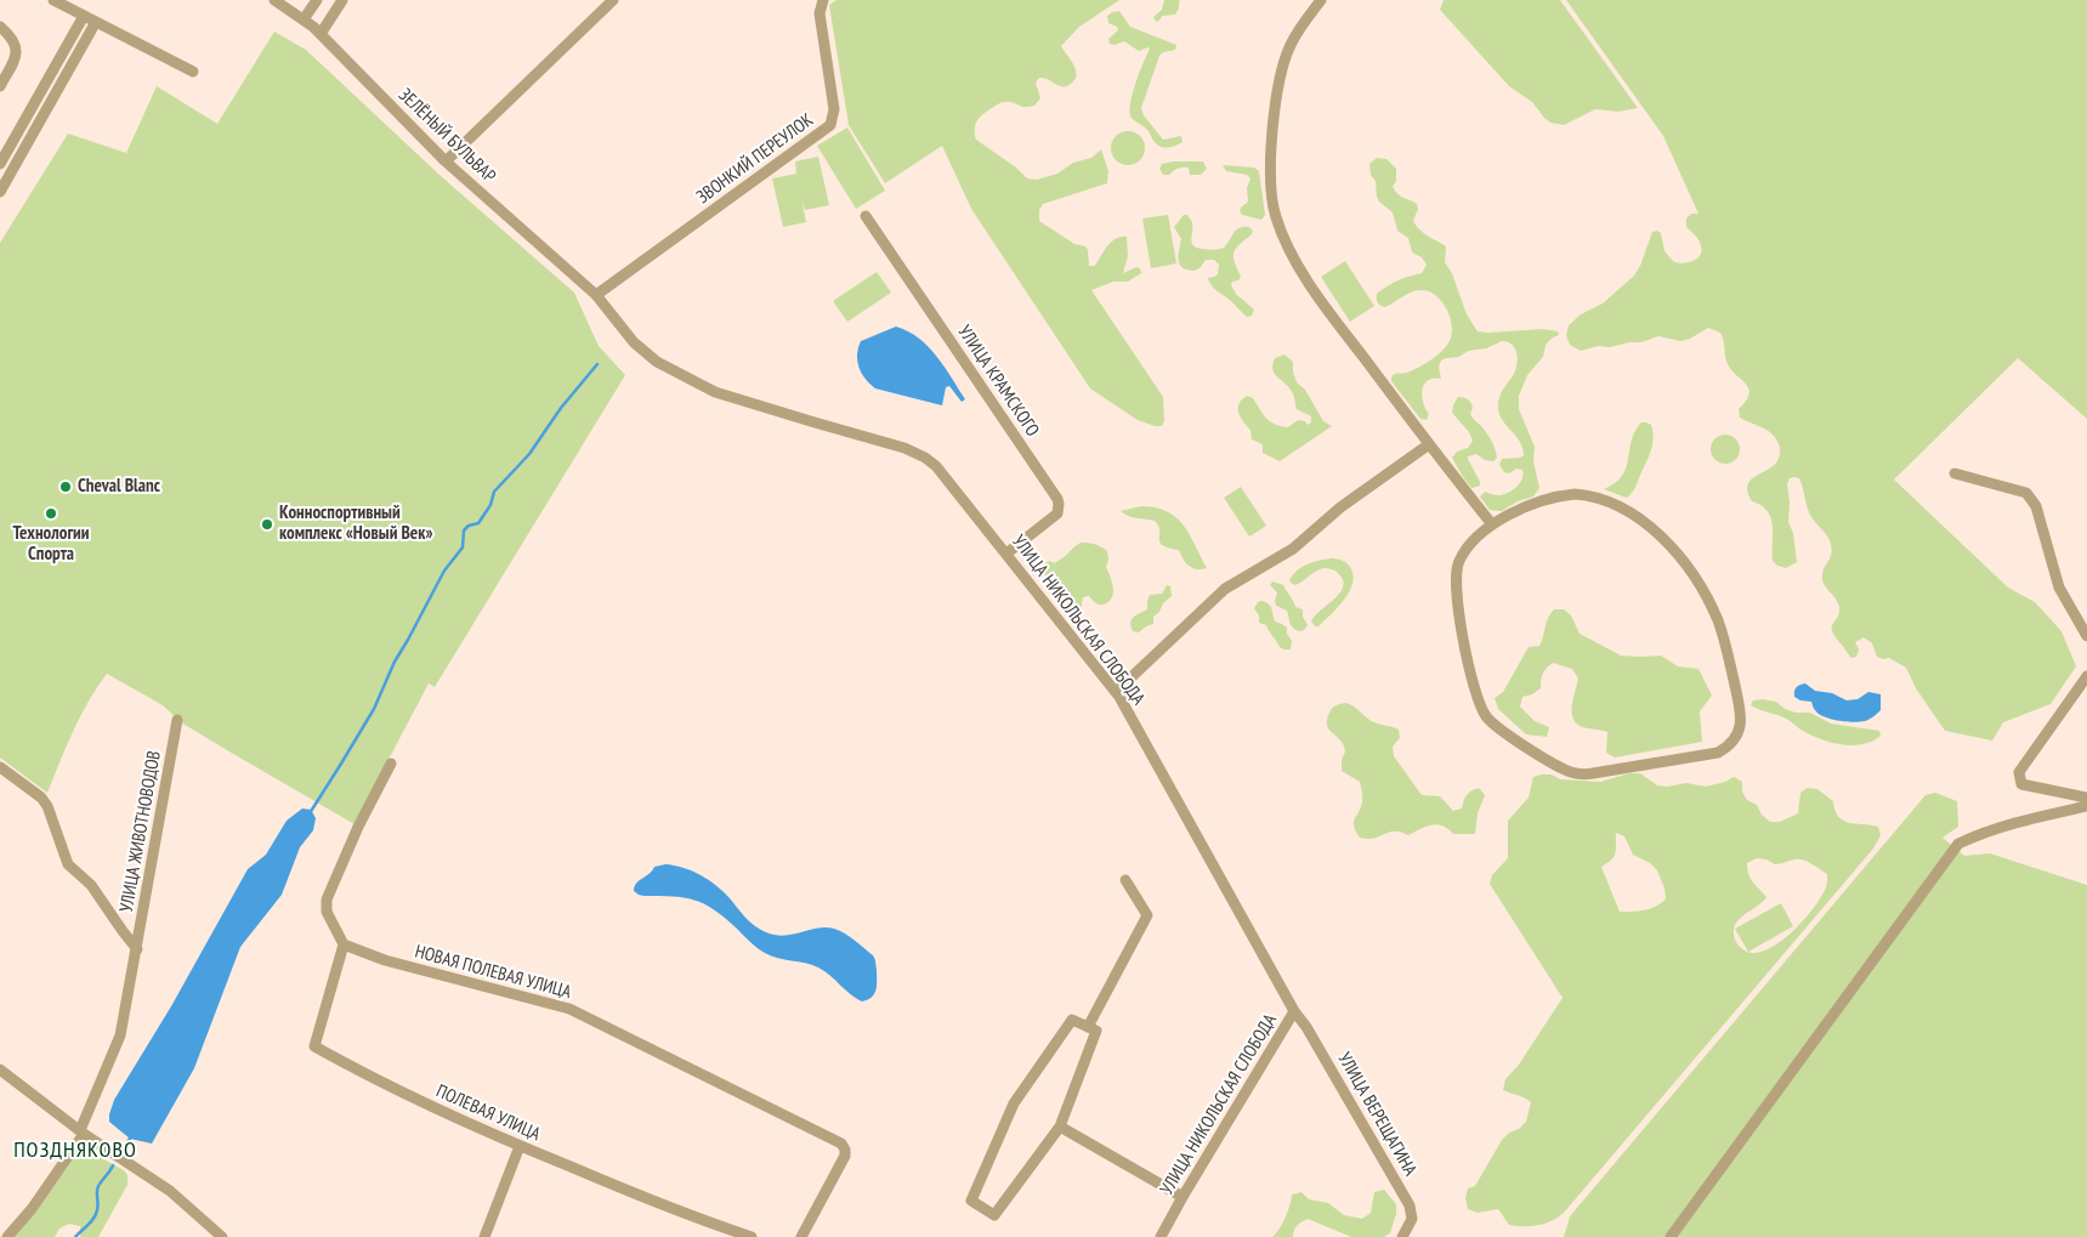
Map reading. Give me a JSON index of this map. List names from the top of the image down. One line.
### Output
{"streets":{"street":["ЗЕЛЁНЫЙ БУЛЬВАР","ЗВОНКИЙ ПЕРЕУЛОК","УЛИЦА КРАМСКОГО","УЛИЦА НИКОЛЬСКАЯ СЛОБОДА","УЛИЦА ЖИВОТНОВОДОВ","НОВАЯ ПОЛЕВАЯ УЛИЦА","ПОЛЕВАЯ УЛИЦА","УЛИЦА ВЕРЕЩАГИНА"]},"crossings":[["ЗЕЛЁНЫЙ БУЛЬВАР","ЗВОНКИЙ ПЕРЕУЛОК"],["ЗЕЛЁНЫЙ БУЛЬВАР","УЛИЦА НИКОЛЬСКАЯ СЛОБОДА"],["ЗВОНКИЙ ПЕРЕУЛОК","УЛИЦА НИКОЛЬСКАЯ СЛОБОДА"],["УЛИЦА КРАМСКОГО","УЛИЦА НИКОЛЬСКАЯ СЛОБОДА"],["УЛИЦА НИКОЛЬСКАЯ СЛОБОДА","УЛИЦА ВЕРЕЩАГИНА"],["НОВАЯ ПОЛЕВАЯ УЛИЦА","ПОЛЕВАЯ УЛИЦА"]],"districts":["ПОЗДНЯКОВО"],"places":["Cheval Blanc","Технологии Спорта","Конноспортивный комплекс «Новый Век»"]}
